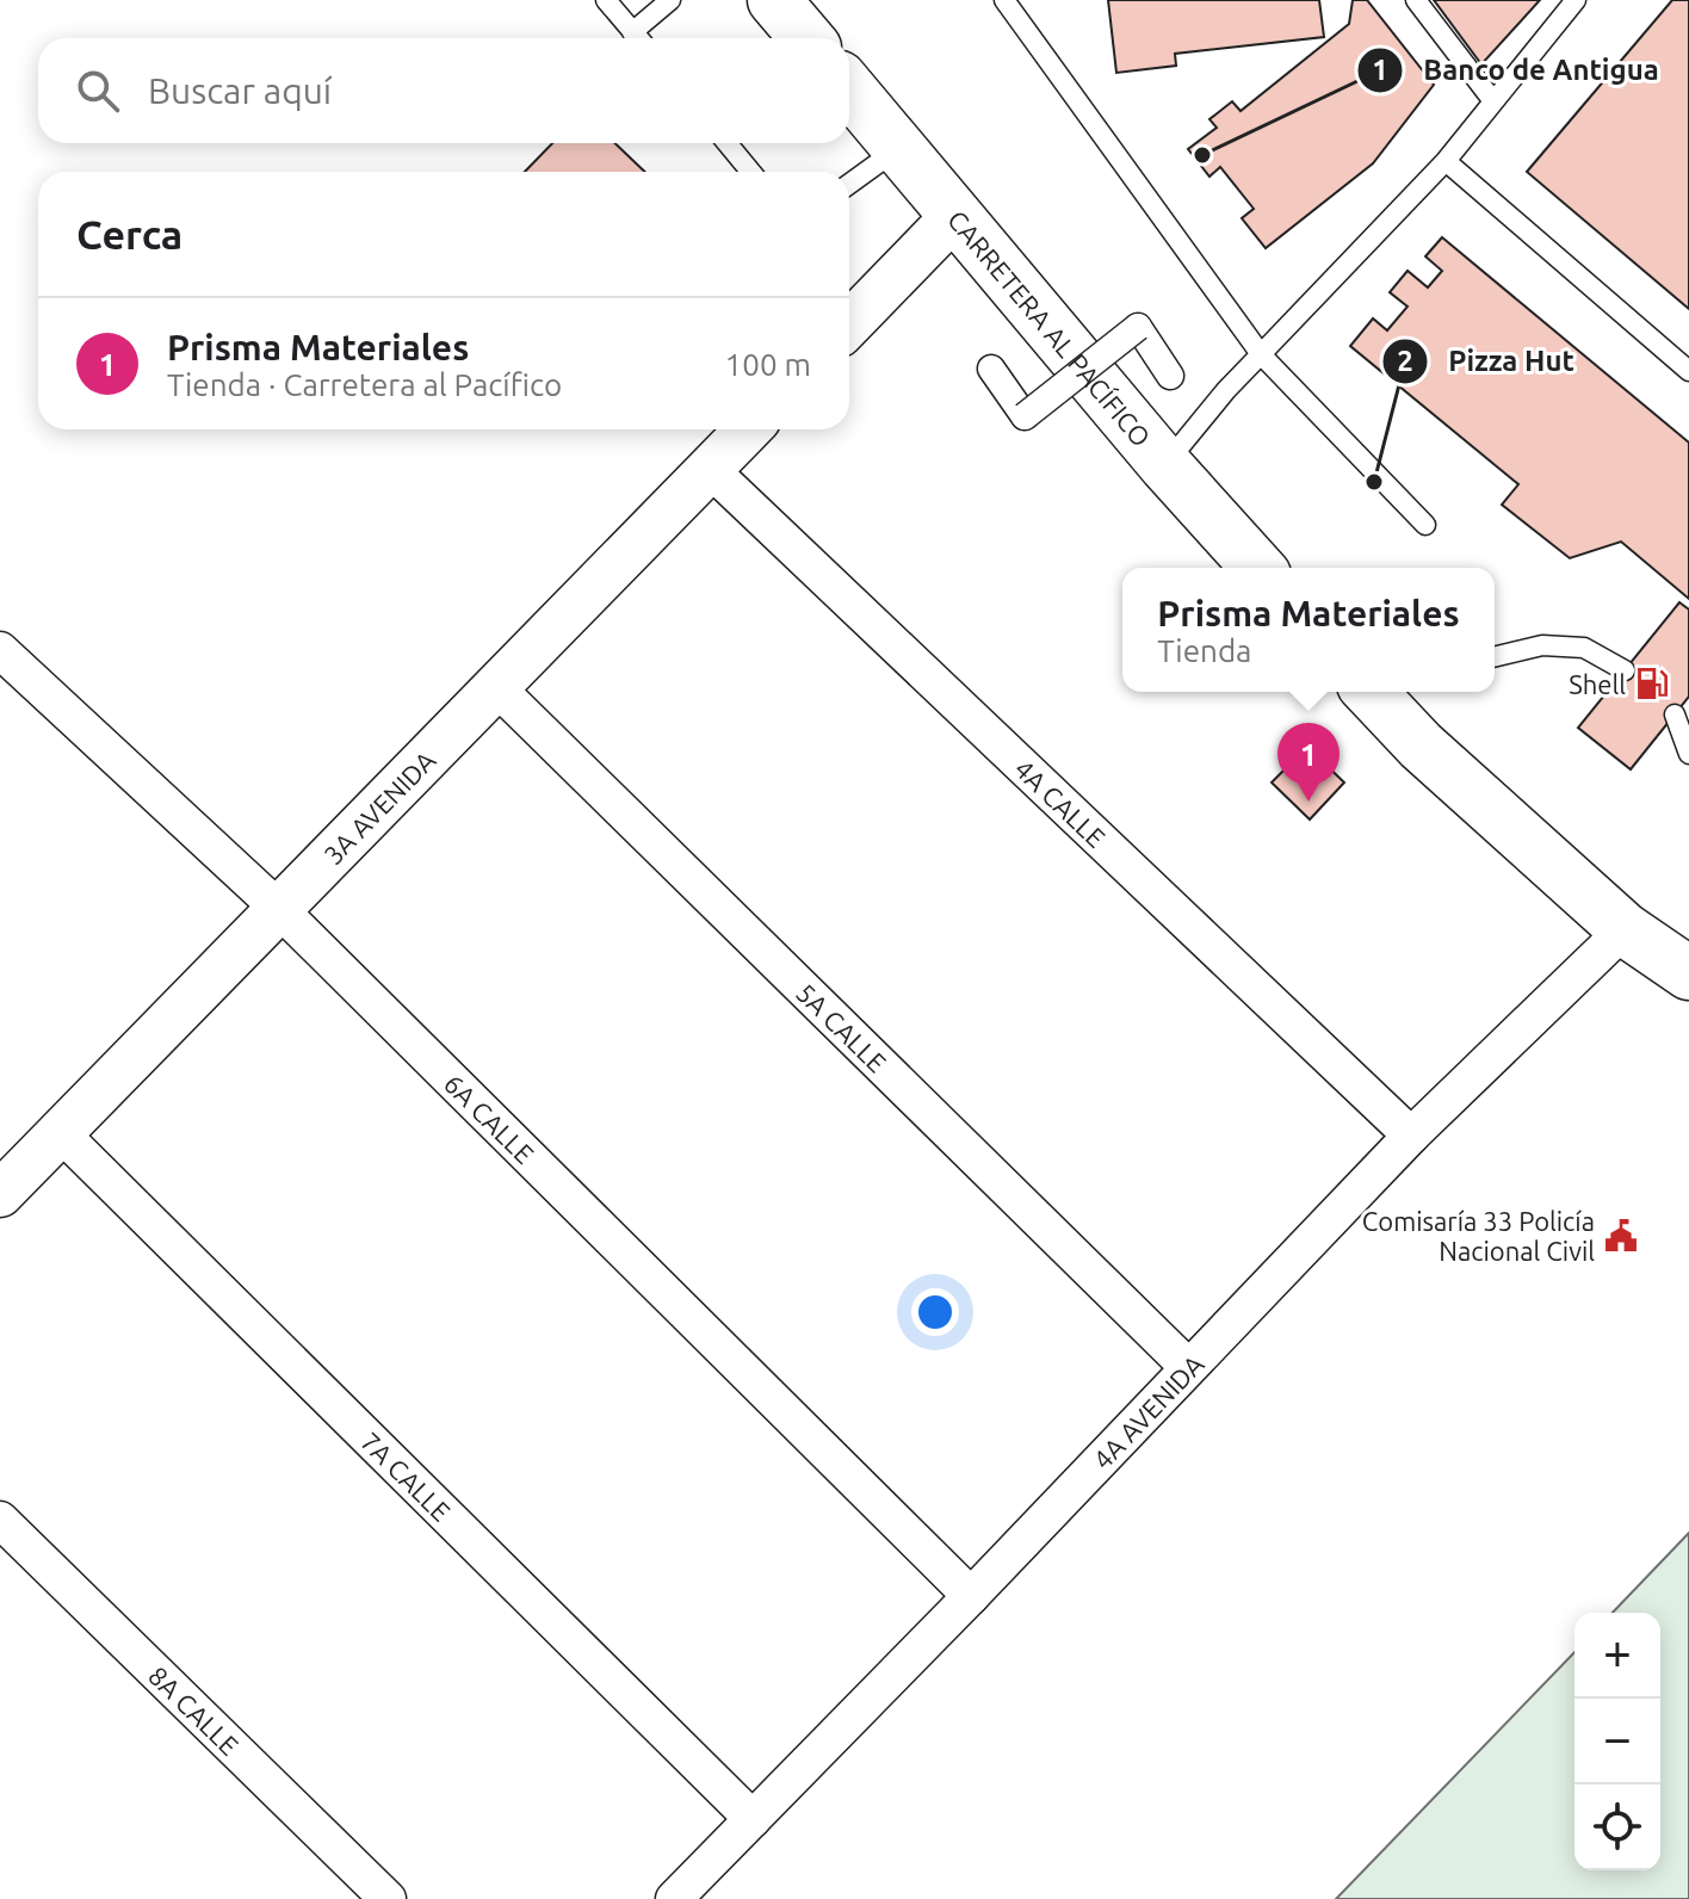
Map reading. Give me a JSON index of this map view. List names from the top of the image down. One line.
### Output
{"streets":{"highway":["CARRETERA AL PACÍFICO"],"street":["4A CALLE","3A AVENIDA","5A CALLE","6A CALLE","4A AVENIDA","7A CALLE","8A CALLE"]},"crossings":[["4A CALLE","3A AVENIDA"],["4A CALLE","4A AVENIDA"],["3A AVENIDA","5A CALLE"],["3A AVENIDA","6A CALLE"],["3A AVENIDA","7A CALLE"],["5A CALLE","4A AVENIDA"],["6A CALLE","4A AVENIDA"],["4A AVENIDA","7A CALLE"]],"places":{"other":["Banco de Antigua","Pizza Hut"],"fuel station":["Shell"],"public building":["Comisaría 33 Policía Nacional Civil"]},"page":{"search":"Buscar aquí","heading":"Cerca","list":[{"mark":"1","name":"Prisma Materiales","note":"Tienda · Carretera al Pacífico","value":"100 m"}],"popup":["Prisma Materiales","Tienda"],"pins":"1","map_buttons":["+","−"]}}
